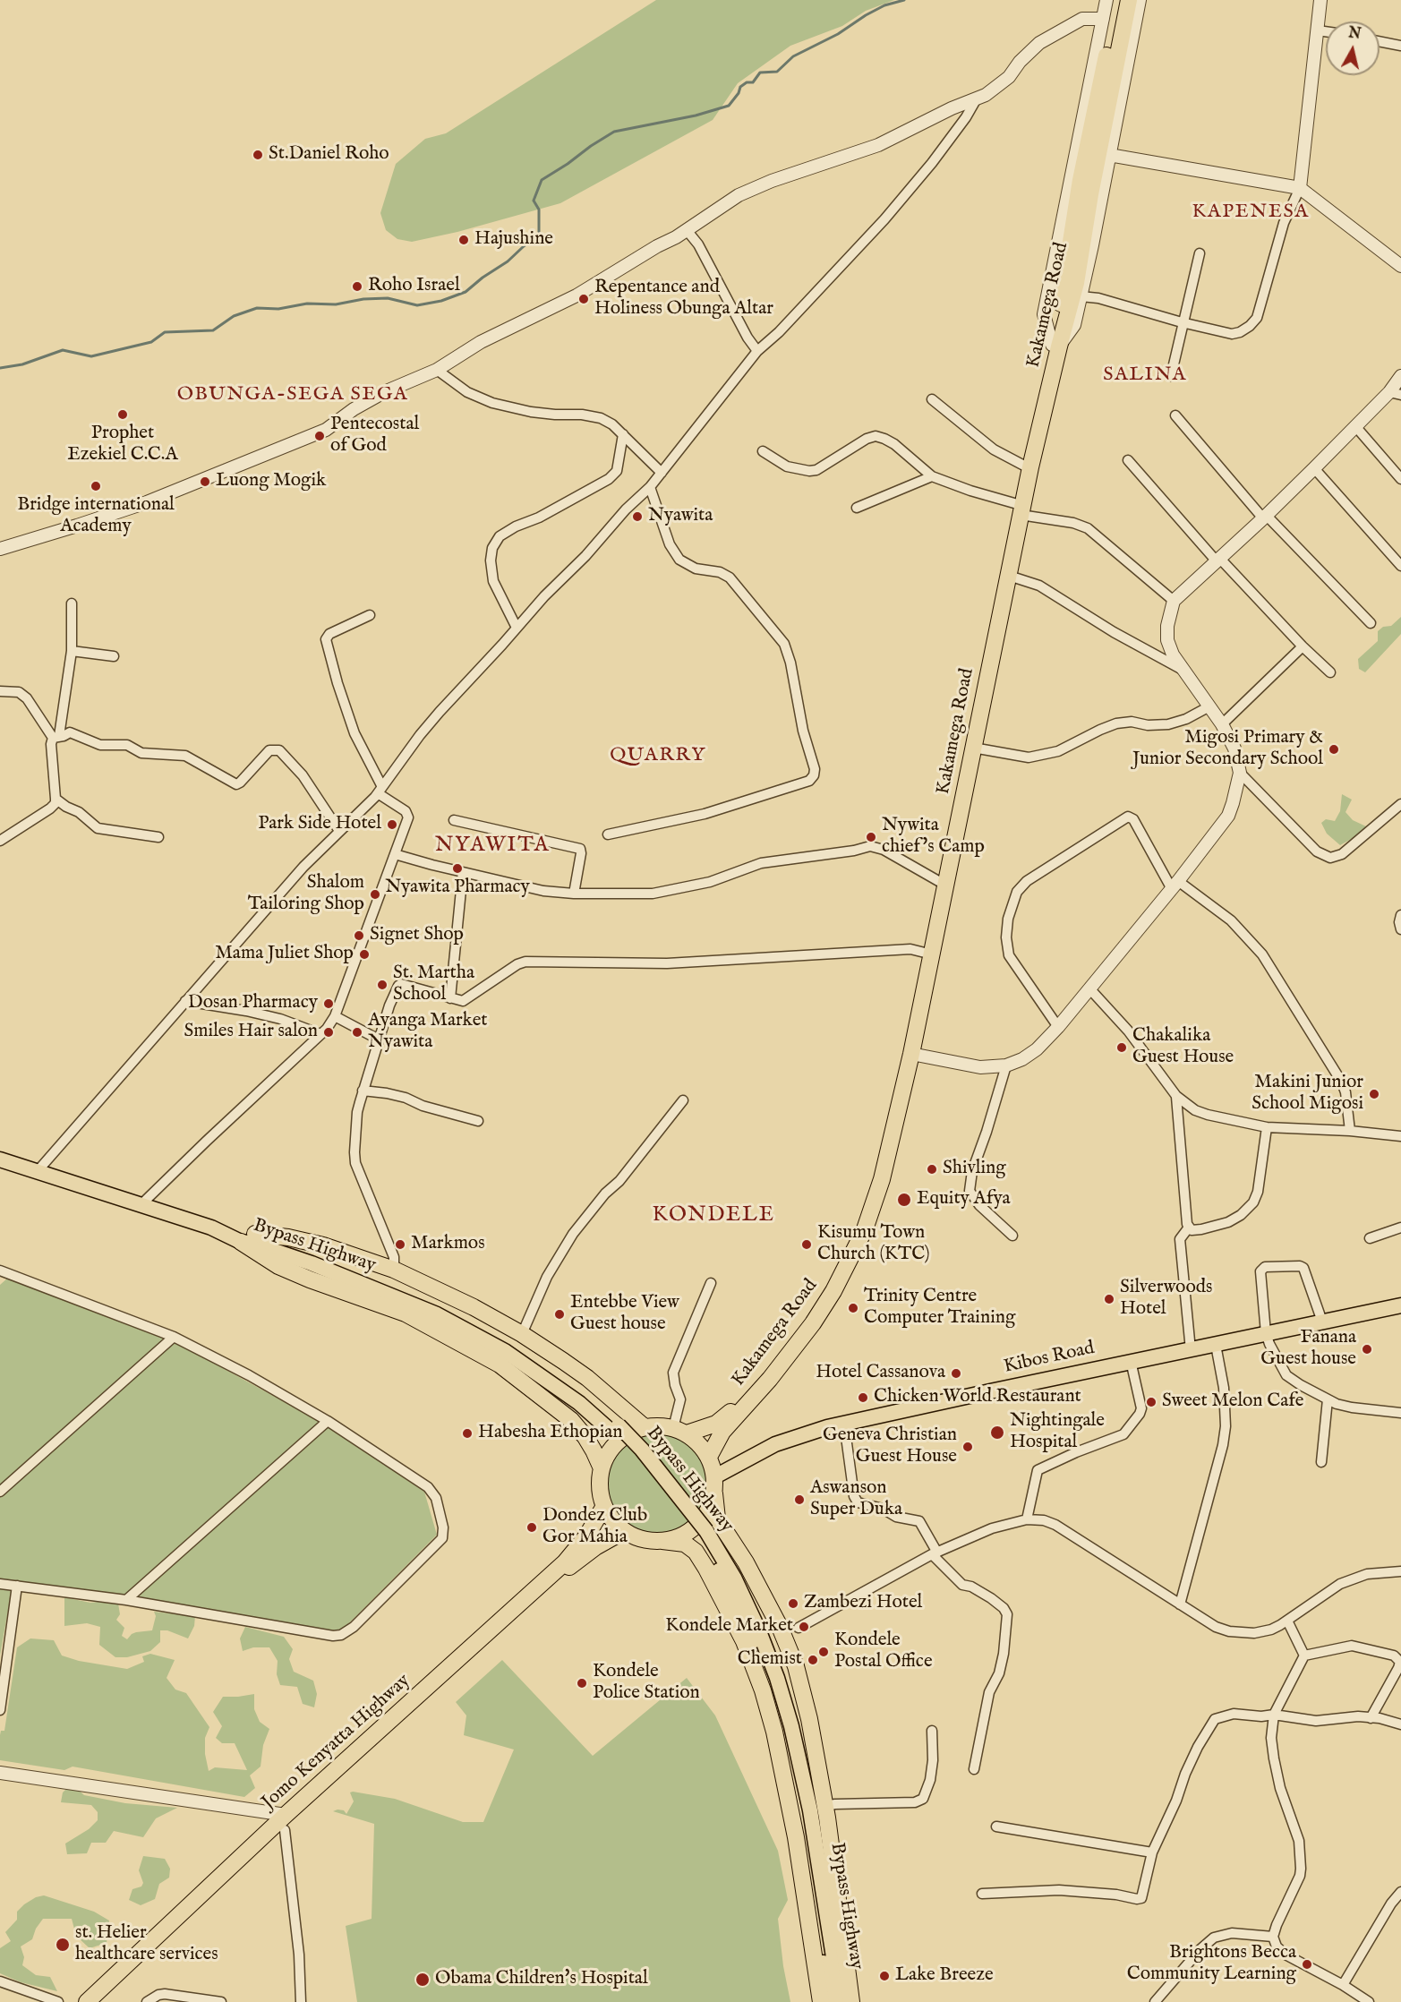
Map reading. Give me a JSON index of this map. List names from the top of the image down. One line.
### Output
{"streets":{"highway":["Kakamega Road","Jomo Kenyatta Highway"],"main road":["Bypass Highway","Kibos Road"]},"crossings":[["Kakamega Road","Kibos Road"],["Kakamega Road","Jomo Kenyatta Highway"],["Kibos Road","Jomo Kenyatta Highway"]],"districts":["KAPENESA","SALINA","OBUNGA-SEGA SEGA","QUARRY","NYAWITA","KONDELE"],"places":["St.Daniel Roho","Hajushine","Roho Israel","Repentance and Holiness Obunga Altar","Prophet Ezekiel C.C.A","Pentecostal of God","Luong Mogik","Bridge international Academy","Nyawita","Migosi Primary & Junior Secondary School","Park Side Hotel","Nywita chief's Camp","Nyawita Pharmacy","Shalom Tailoring Shop","Signet Shop","Mama Juliet Shop","St. Martha School","Dosan Pharmacy","Smiles Hair salon","Ayanga Market Nyawita","Chakalika Guest House","Makini Junior School Migosi","Shivling","Equity Afya","Markmos","Kisumu Town Church (KTC)","Silverwoods Hotel","Trinity Centre Computer Training","Entebbe View Guest house","Fanana Guest house","Hotel Cassanova","Chicken World Restaurant","Sweet Melon Cafe","Nightingale Hospital","Habesha Ethopian","Geneva Christian Guest House","Aswanson Super Duka","Dondez Club Gor Mahia","Zambezi Hotel","Kondele Market","Kondele Postal Office","Chemist","Kondele Police Station","st. Helier healthcare services","Brightons Becca Community Learning","Lake Breeze","Obama Children's Hospital"],"north":"top"}
